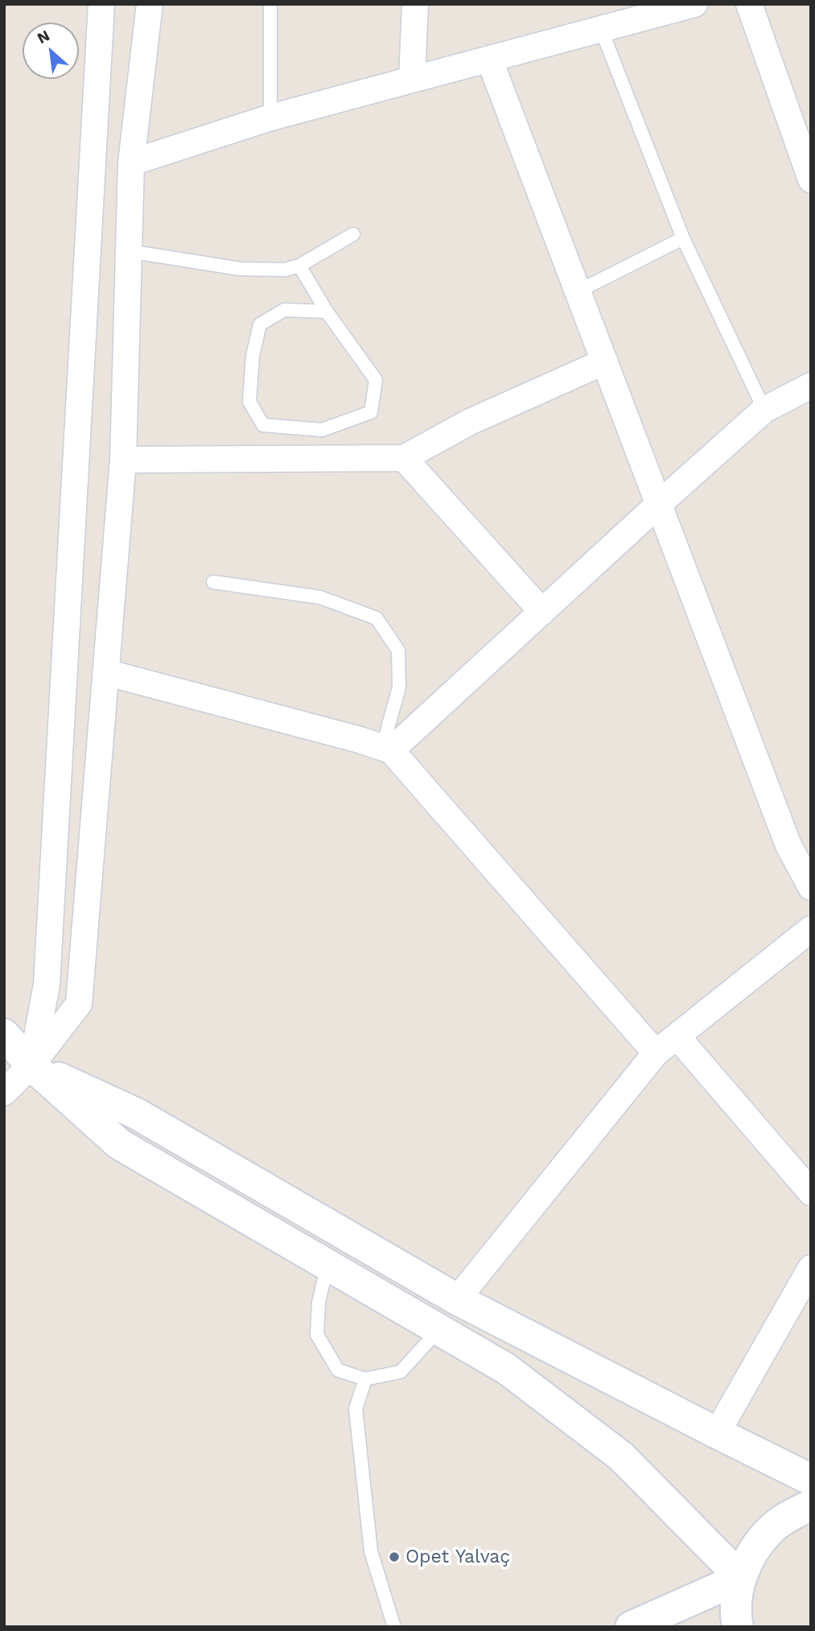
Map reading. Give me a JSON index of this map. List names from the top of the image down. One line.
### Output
{"places":["Opet Yalvaç"],"north":"top left"}
